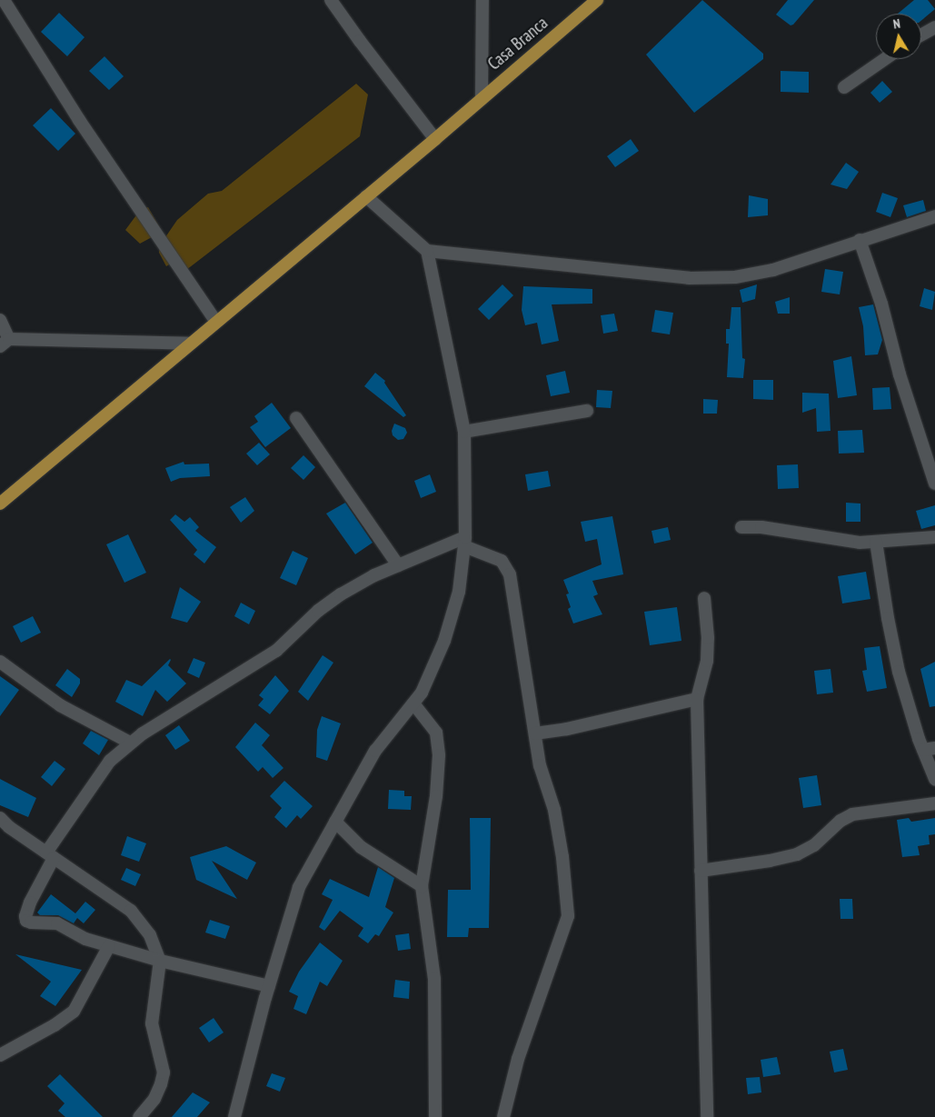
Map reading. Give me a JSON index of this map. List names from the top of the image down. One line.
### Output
{"streets":{"highway":["Casa Branca"]},"north":"top"}
